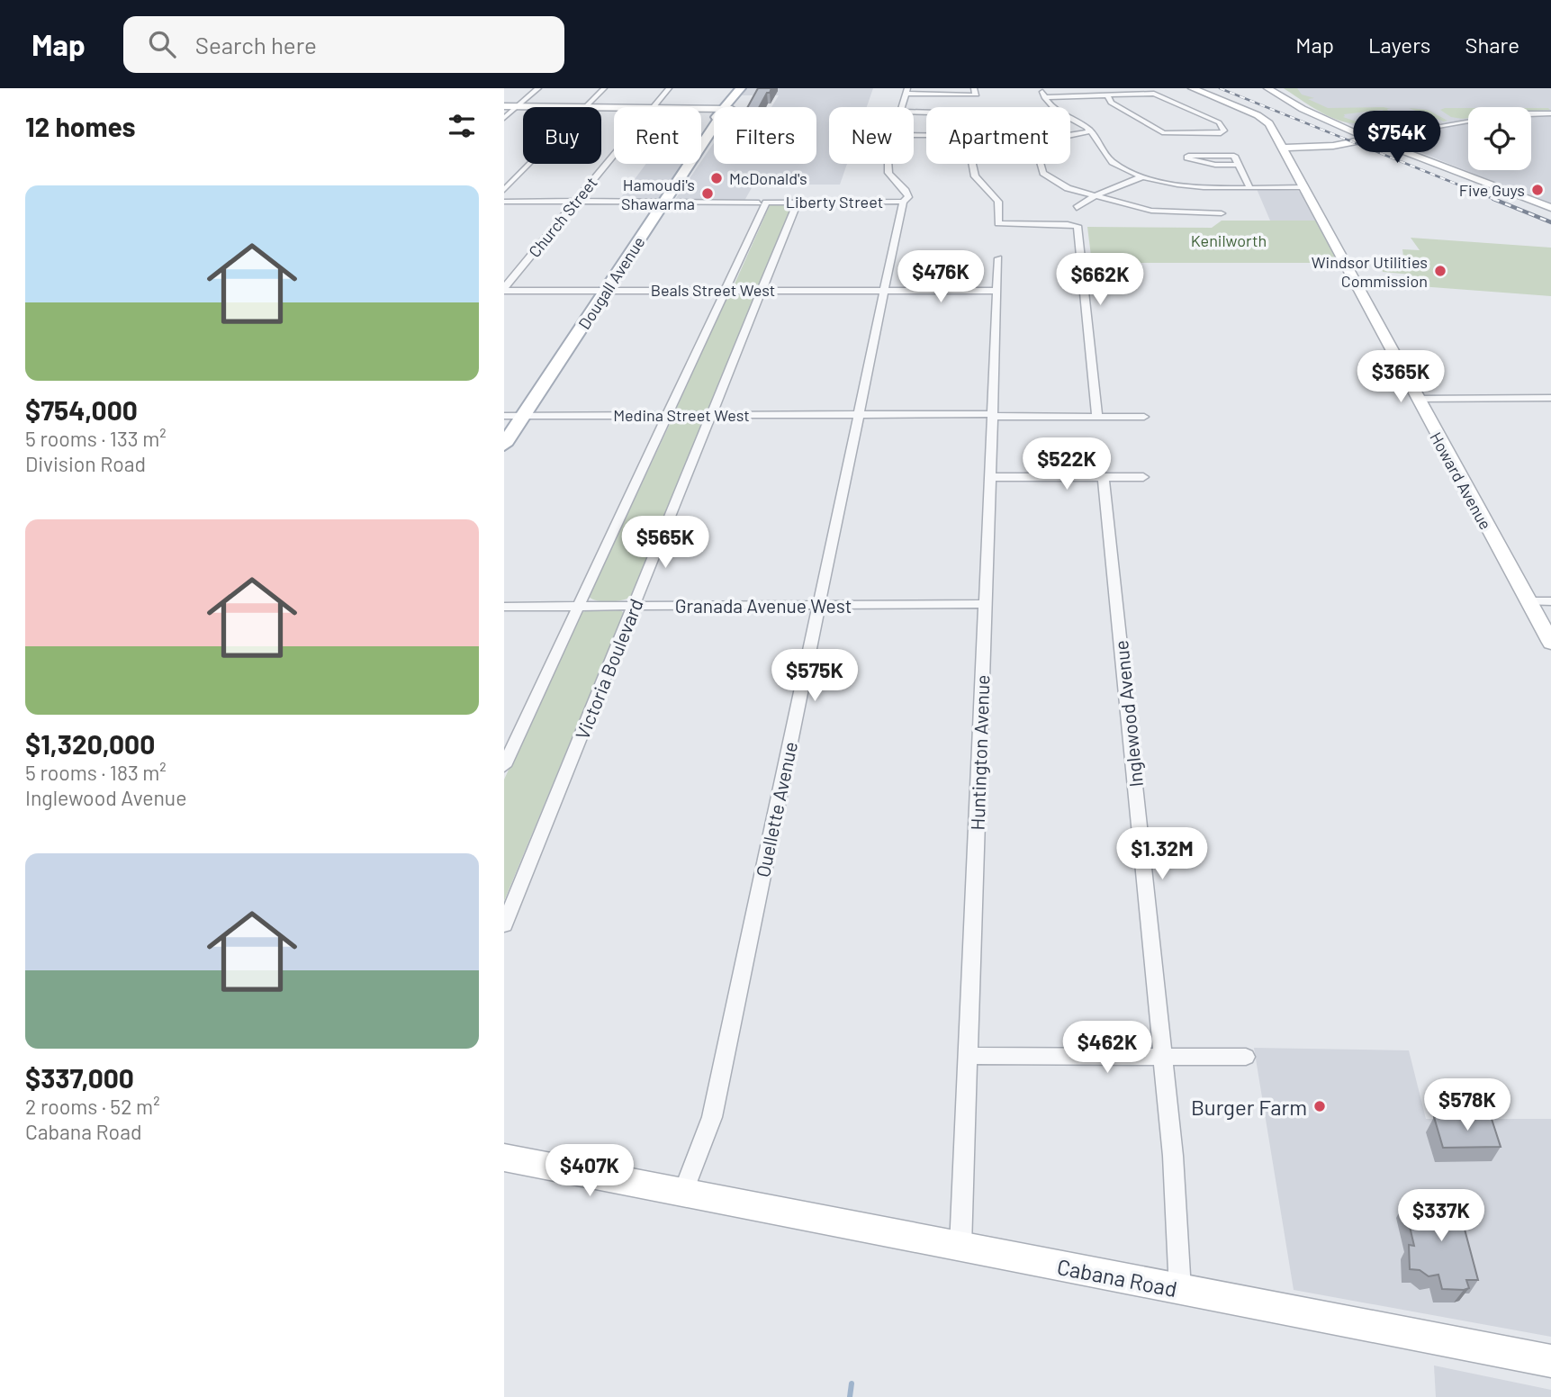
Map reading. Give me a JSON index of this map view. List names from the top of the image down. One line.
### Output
{"streets":{"main road":["Dougall Avenue"],"street":["Liberty Street","Church Street","Beals Street West","Medina Street West","Howard Avenue","Granada Avenue West","Victoria Boulevard","Inglewood Avenue","Huntington Avenue","Ouellette Avenue","Cabana Road"]},"crossings":[["Liberty Street","Church Street"],["Liberty Street","Dougall Avenue"],["Liberty Street","Victoria Boulevard"],["Liberty Street","Ouellette Avenue"],["Church Street","Beals Street West"],["Dougall Avenue","Beals Street West"],["Dougall Avenue","Medina Street West"],["Beals Street West","Victoria Boulevard"],["Beals Street West","Huntington Avenue"],["Beals Street West","Ouellette Avenue"],["Medina Street West","Victoria Boulevard"],["Medina Street West","Huntington Avenue"],["Medina Street West","Ouellette Avenue"],["Granada Avenue West","Victoria Boulevard"],["Granada Avenue West","Huntington Avenue"],["Granada Avenue West","Ouellette Avenue"],["Inglewood Avenue","Cabana Road"],["Huntington Avenue","Cabana Road"],["Ouellette Avenue","Cabana Road"]],"parks":["Kenilworth"],"places":["McDonald's","Five Guys","Hamoudi's Shawarma","Windsor Utilities Commission","Burger Farm"],"page":{"header":"Map","search":"Search here","nav":["Map","Layers","Share"],"heading":"12 homes","chip":["Buy","Rent","Filters","New","Apartment"],"price":["$754K","$476K","$662K","$365K","$522K","$565K","$575K","$1.32M","$462K","$578K","$407K","$337K"],"list":[{"name":"$754,000","note":"5 rooms · 133 m² · Division Road"},{"name":"$1,320,000","note":"5 rooms · 183 m² · Inglewood Avenue"},{"name":"$337,000","note":"2 rooms · 52 m² · Cabana Road"}]}}
